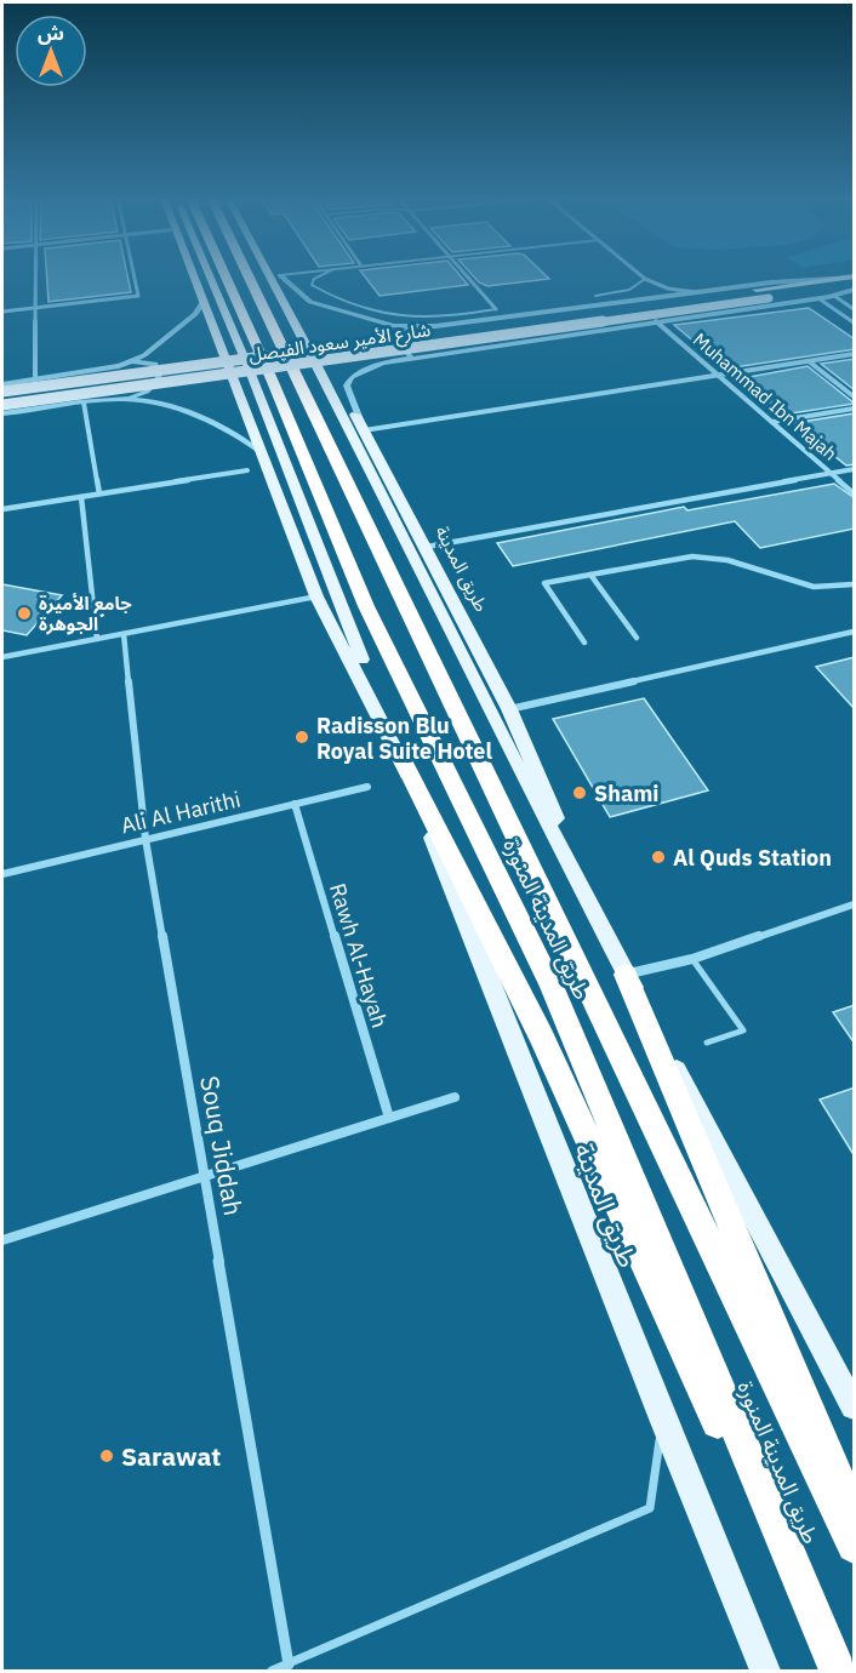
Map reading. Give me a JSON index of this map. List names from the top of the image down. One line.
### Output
{"streets":{"highway":["طريق المدينة المنورة"],"main road":["شارع الأمير سعود الفيصل","طريق المدينة"],"street":["Muhammad Ibn Majah","Ali Al Harithi","Rawh Al-Hayah","Souq Jiddah"]},"crossings":[["شارع الأمير سعود الفيصل","طريق المدينة"],["Ali Al Harithi","Rawh Al-Hayah"],["Ali Al Harithi","Souq Jiddah"]],"places":["جامع الأميرة الجوهرة","Radisson Blu Royal Suite Hotel","Shami","Al Quds Station","Sarawat"],"north":"top"}
